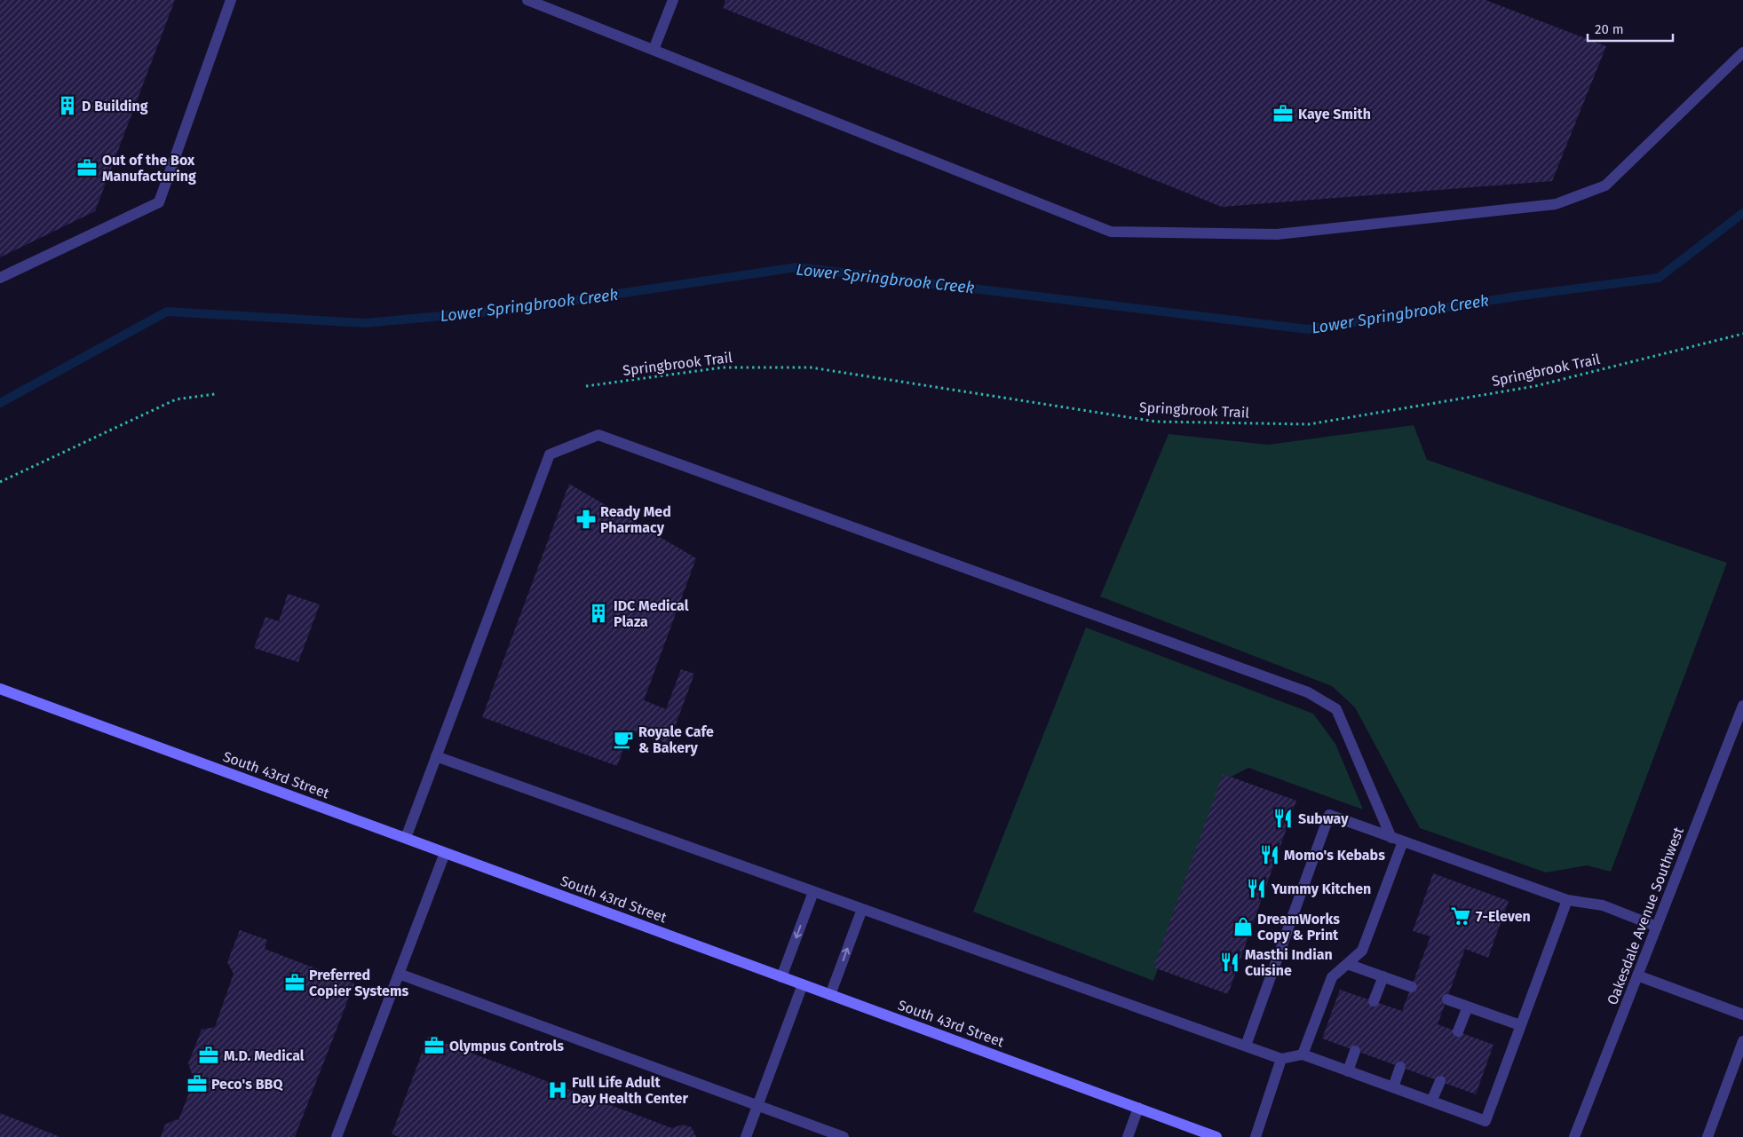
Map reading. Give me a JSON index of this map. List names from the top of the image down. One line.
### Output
{"streets":{"main road":["South 43rd Street"],"street":["Oakesdale Avenue Southwest"],"path":["Springbrook Trail"]},"water":["Lower Springbrook Creek"],"places":{"building":["D Building","IDC Medical Plaza"],"office":["Kaye Smith","Out of the Box Manufacturing","Preferred Copier Systems","Olympus Controls","M.D. Medical","Peco's BBQ"],"pharmacy":["Ready Med Pharmacy"],"cafe":["Royale Cafe & Bakery"],"restaurant":["Subway","Momo's Kebabs","Yummy Kitchen","Masthi Indian Cuisine"],"supermarket":["7-Eleven"],"shop":["DreamWorks Copy & Print"],"hospital":["Full Life Adult Day Health Center"]},"scale_bar":"20 m"}
